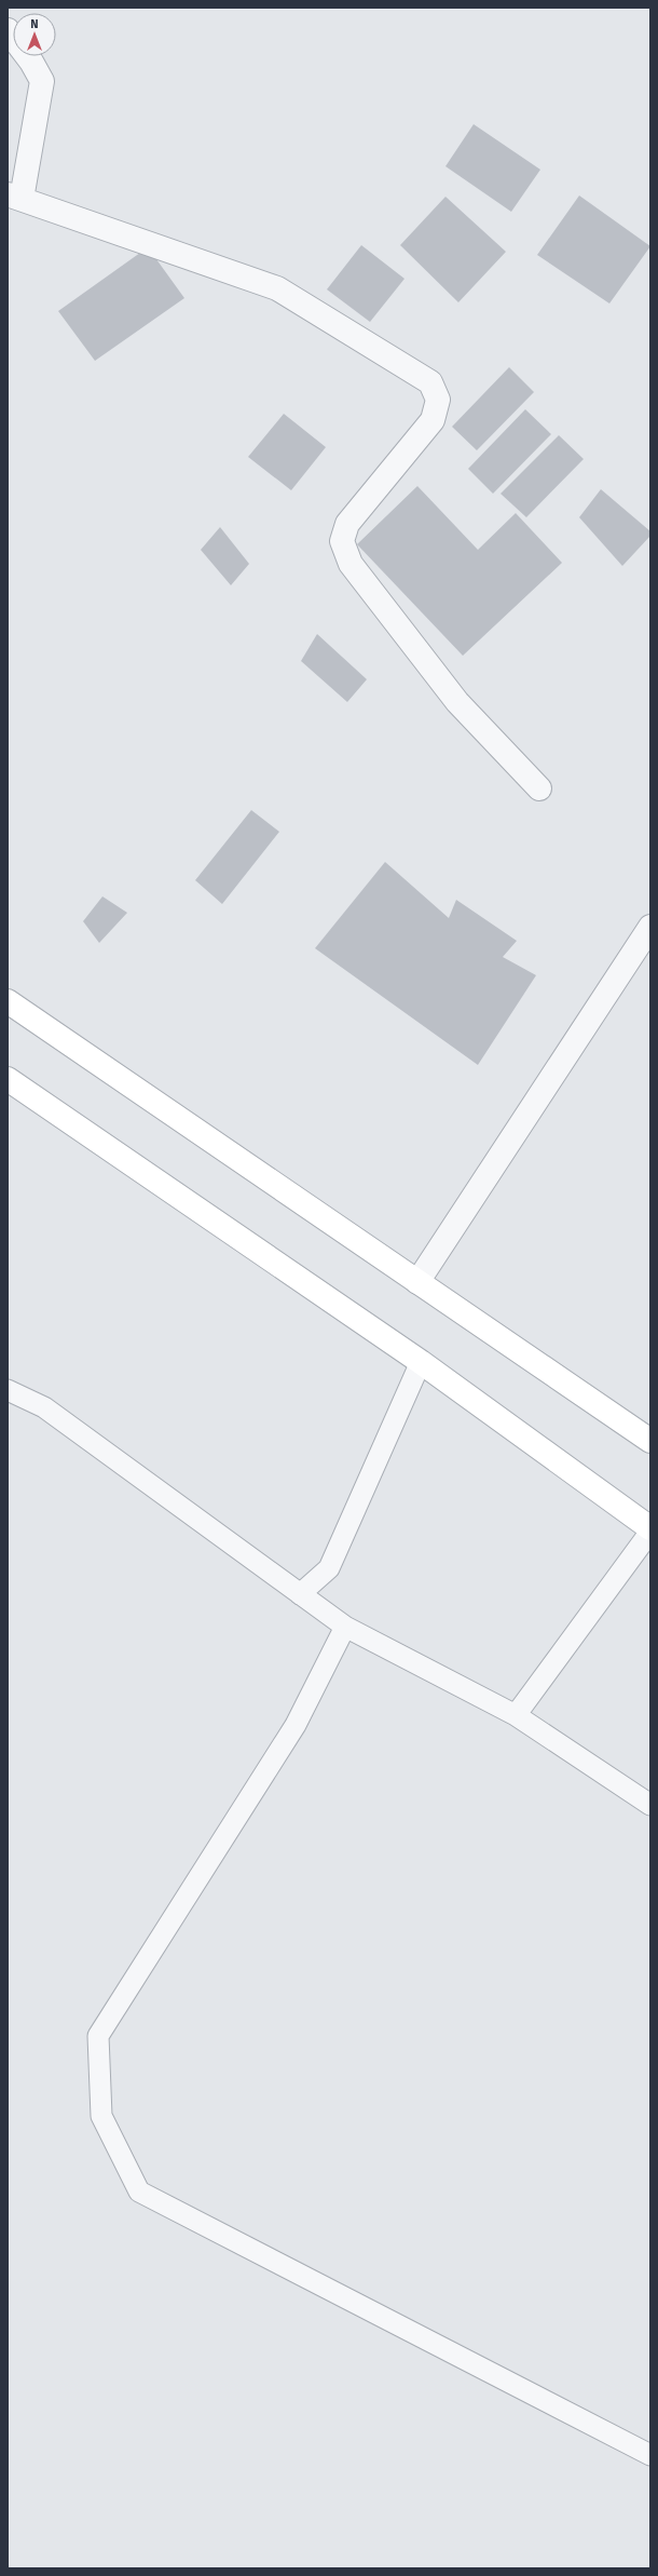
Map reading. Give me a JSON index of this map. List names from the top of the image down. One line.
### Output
{"north":"top"}
